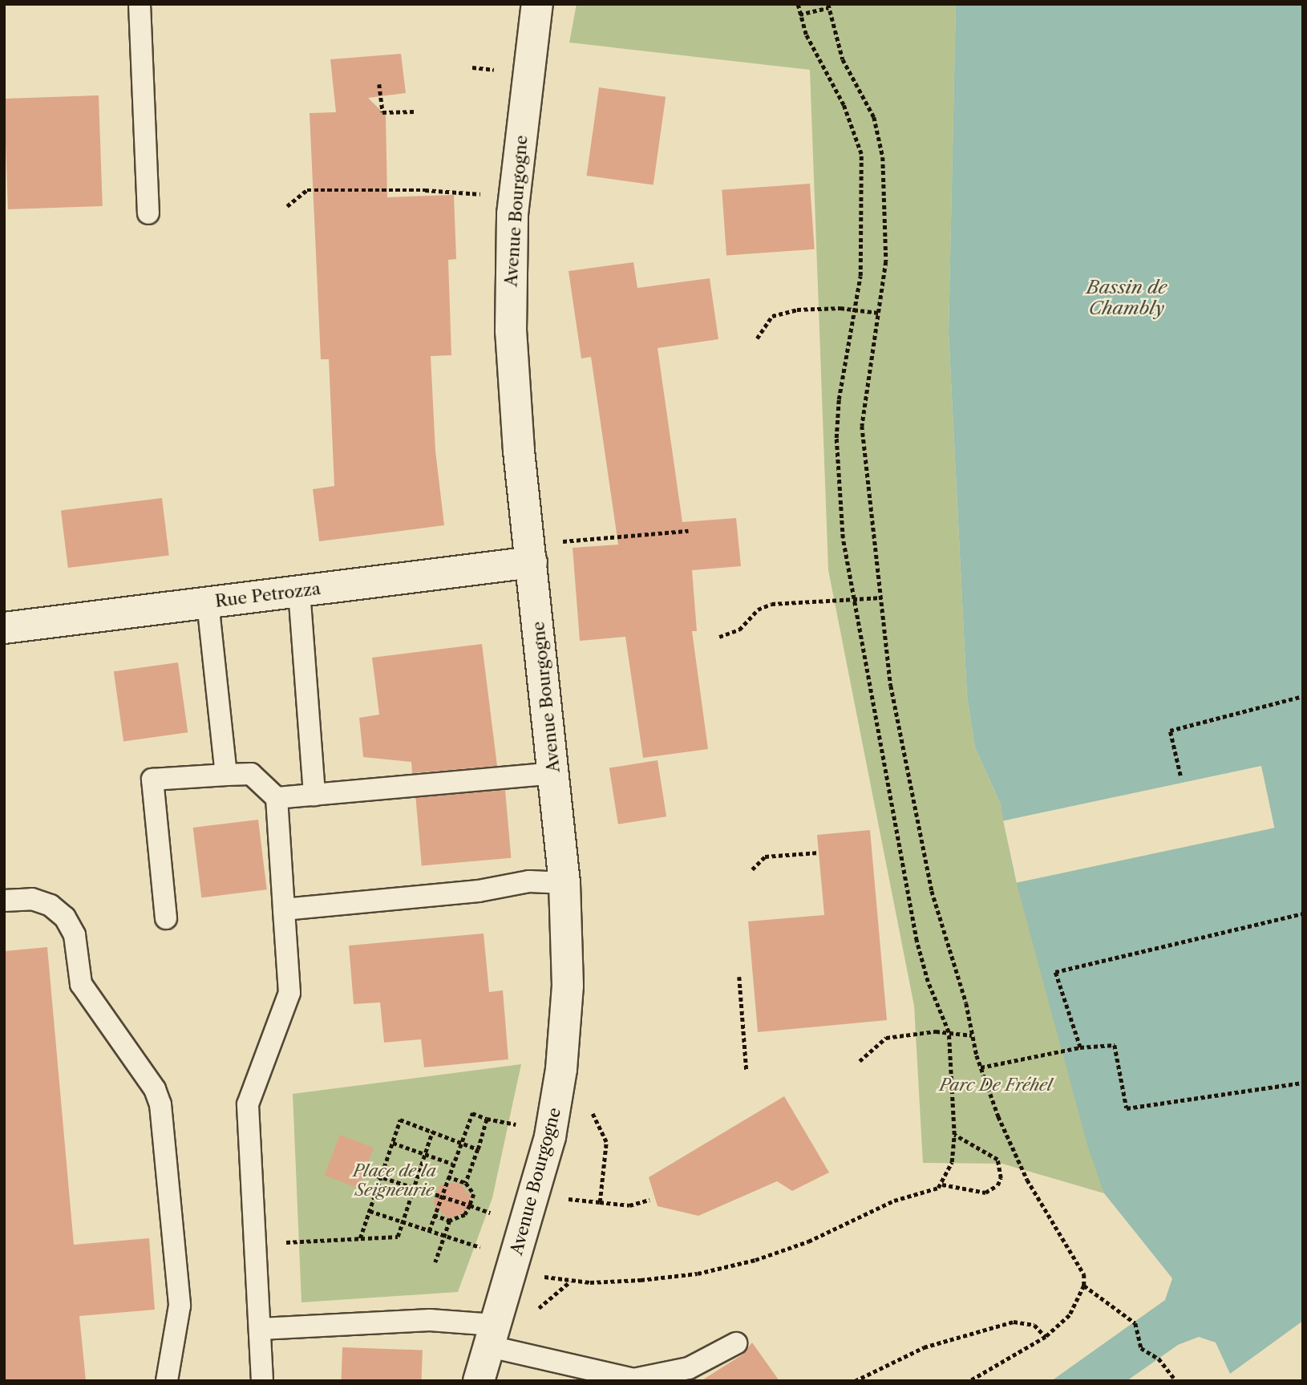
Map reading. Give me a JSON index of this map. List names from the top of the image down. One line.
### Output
{"streets":{"street":["Avenue Bourgogne","Rue Petrozza"]},"crossings":[["Avenue Bourgogne","Rue Petrozza"]],"water":["Bassin de Chambly"],"parks":["Parc De Fréhel","Place de la Seigneurie"]}
